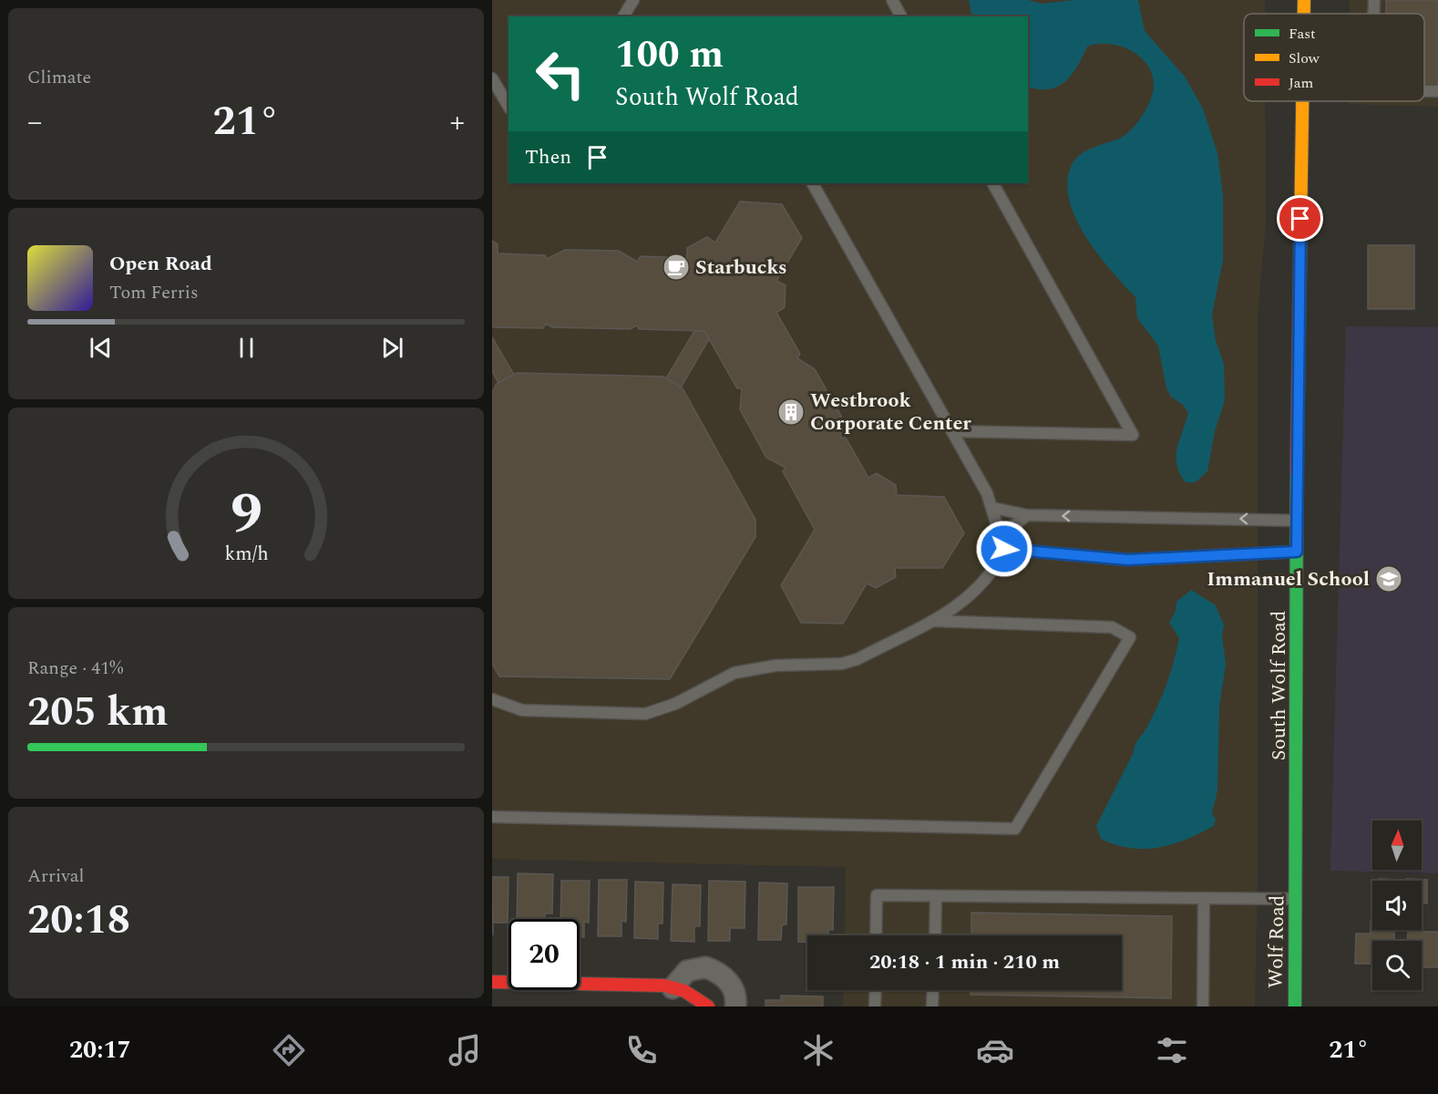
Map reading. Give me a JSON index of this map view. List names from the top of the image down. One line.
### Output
{"streets":{"main road":["South Wolf Road","Wolf Road"]},"crossings":[["South Wolf Road","Wolf Road"]],"places":{"cafe":["Starbucks"],"building":["Westbrook Corporate Center"],"school or university":["Immanuel School"]},"legend":["Fast","Slow","Jam"],"north":"top","page":{"tile":["Climate",["Range · 41%","205 km"],["Arrival","20:18"]],"turn":["100 m","South Wolf Road"],"heat":["−","21°","+"],"then":"Then","song":["Open Road","Tom Ferris"],"limit":"20","trip":"20:18 · 1 min · 210 m","tabs":["20:17","21°"],"gauge":["9","km/h"]}}
